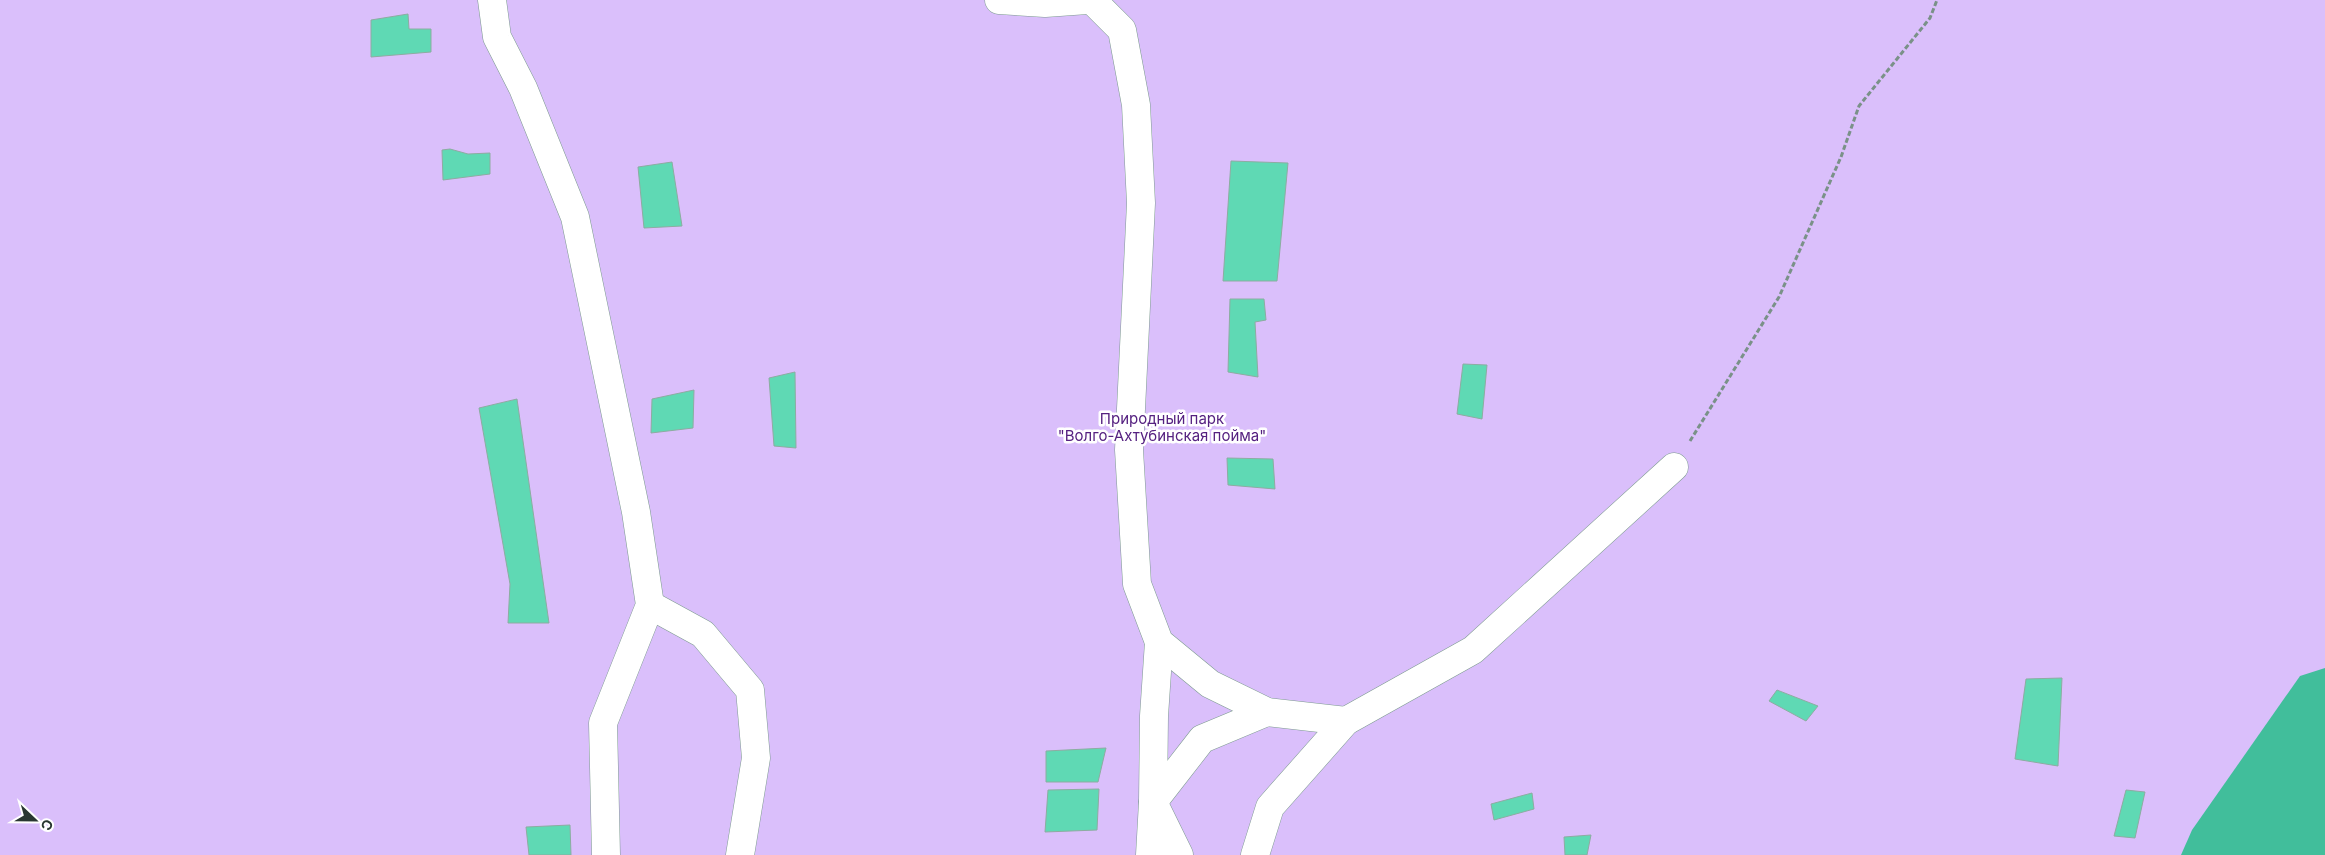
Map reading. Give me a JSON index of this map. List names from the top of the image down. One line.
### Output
{"parks":["Природный парк \"Волго-Ахтубинская пойма\""],"north":"right"}
